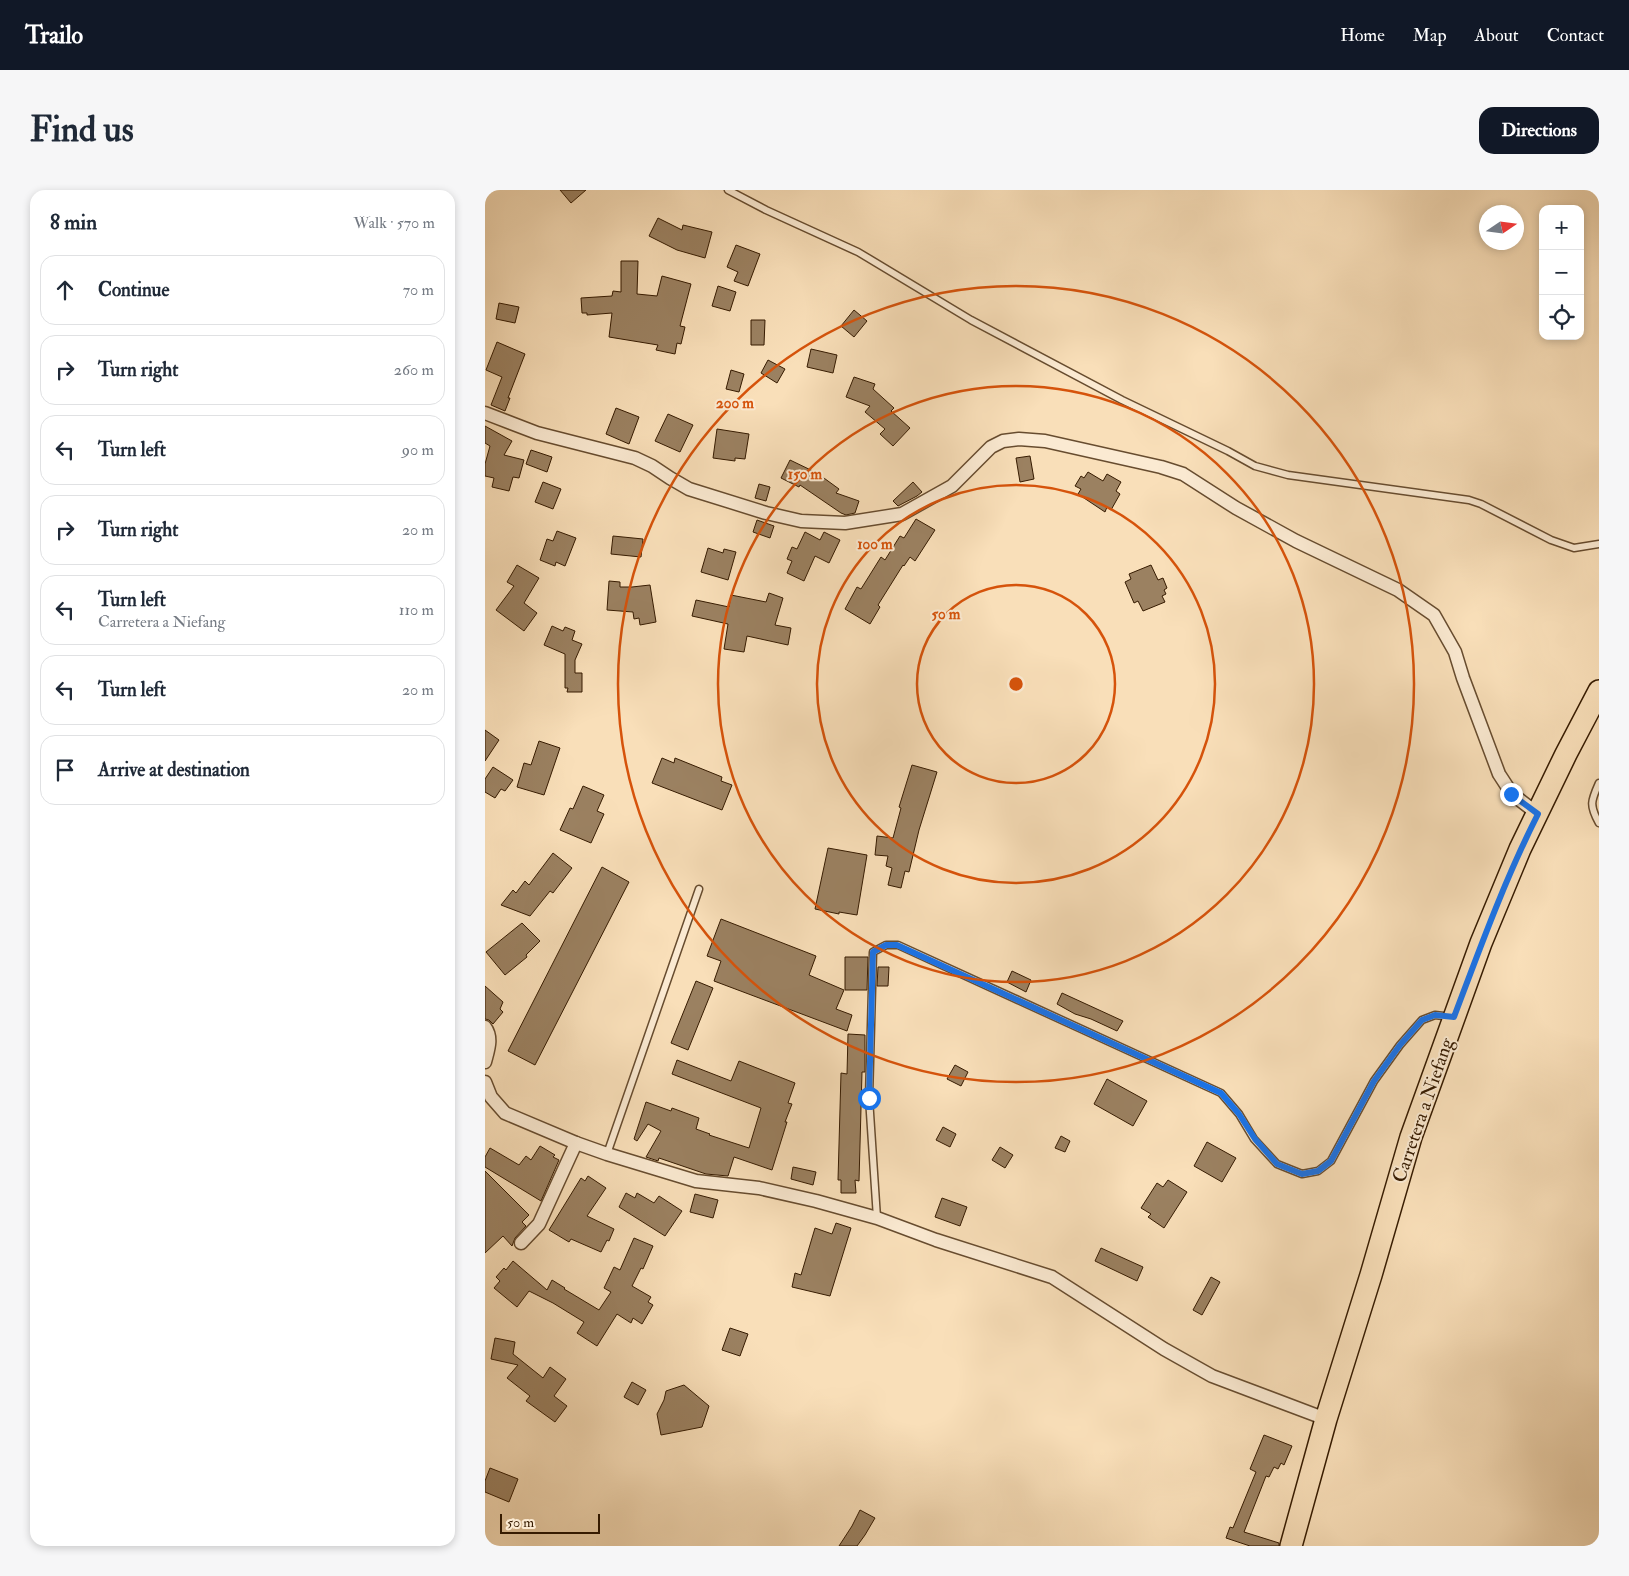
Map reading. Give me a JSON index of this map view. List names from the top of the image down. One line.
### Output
{"streets":{"main road":["Carretera a Niefang"]},"scale_bar":"50 m","north":"right","page":{"header":"Trailo","nav":["Home","Map","About","Contact"],"buttons":"Directions","title":"Find us","heading":["8 min","Walk · 570 m"],"map_buttons":["+","−"],"list":[["Continue","70 m"],["Turn right","260 m"],["Turn left","90 m"],["Turn right","20 m"],["Turn left","Carretera a Niefang","110 m"],["Turn left","20 m"],"Arrive at destination"],"scale":"50 m"},"rings":["200 m","150 m","100 m","50 m"]}
